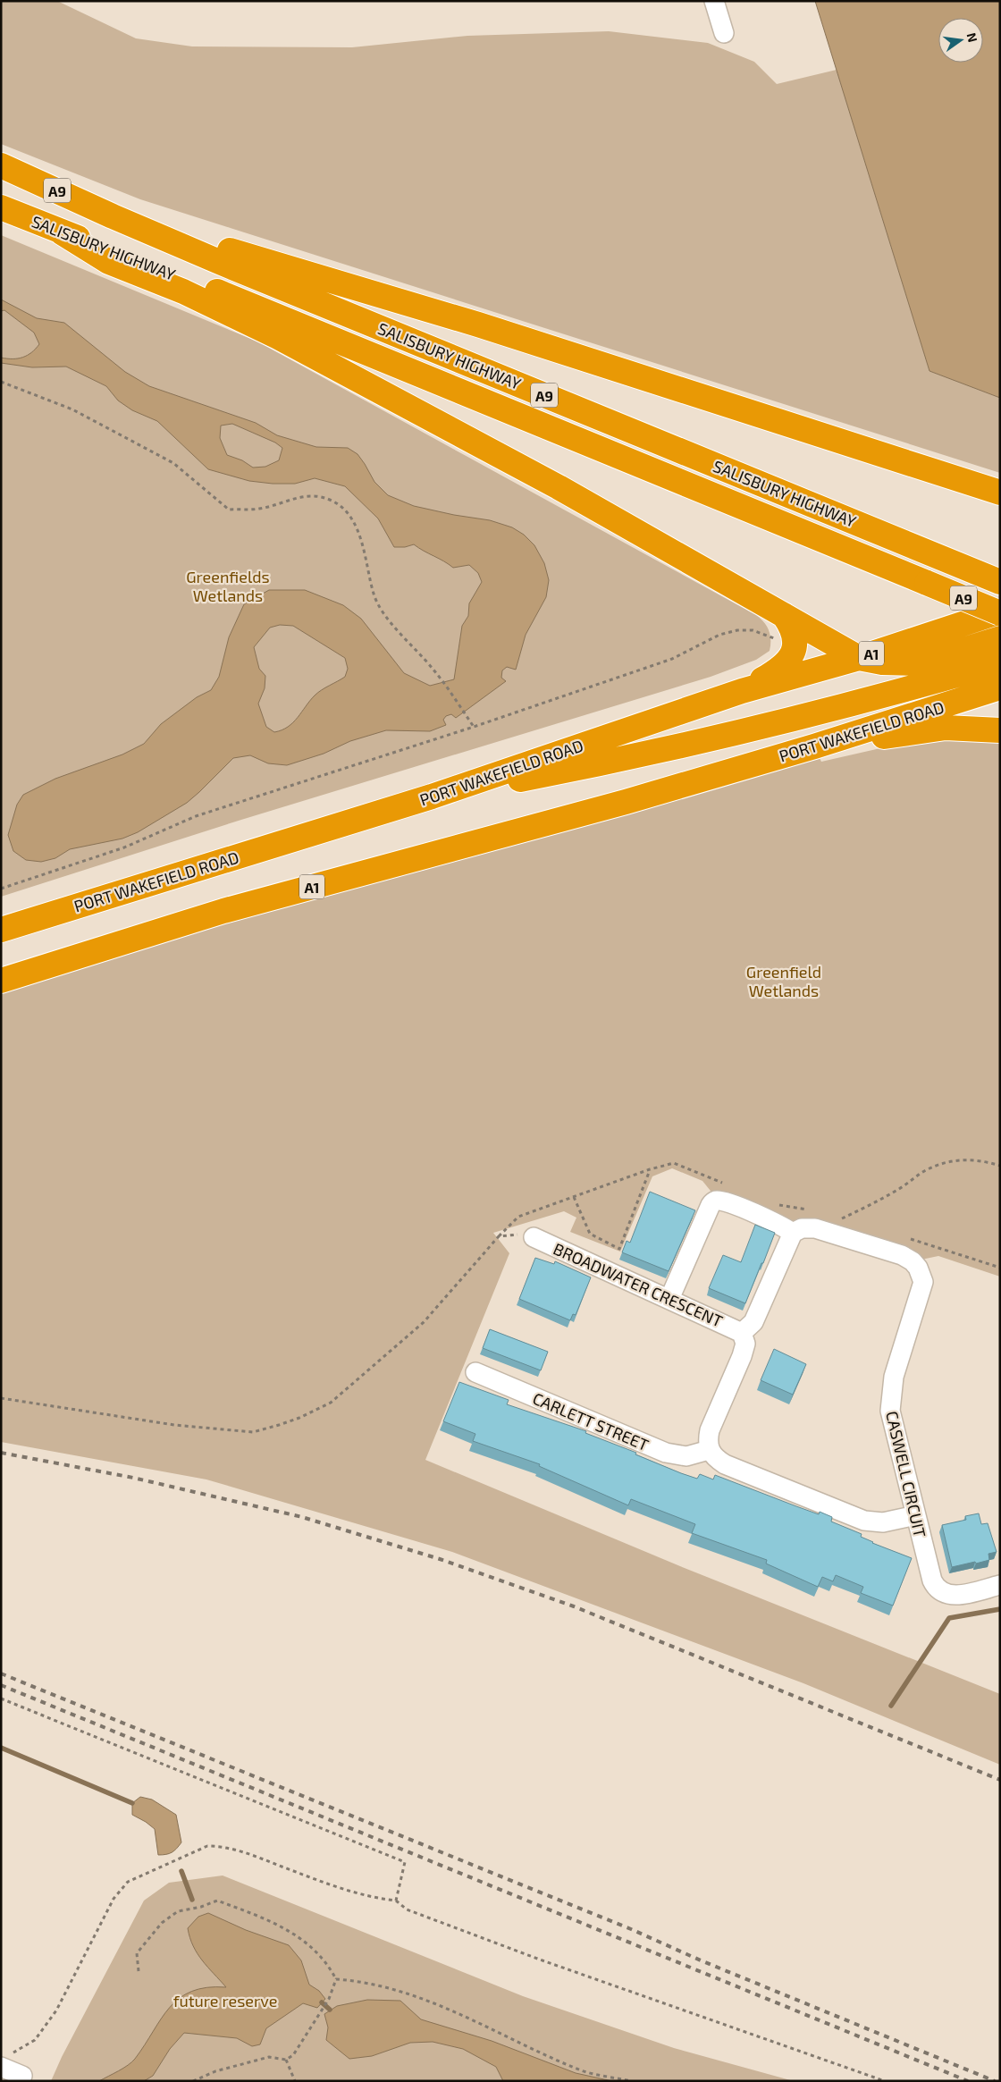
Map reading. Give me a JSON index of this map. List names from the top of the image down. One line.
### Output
{"streets":{"highway":["A9","SALISBURY HIGHWAY","A1","PORT WAKEFIELD ROAD"],"street":["BROADWATER CRESCENT","CARLETT STREET","CASWELL CIRCUIT"]},"crossings":[["SALISBURY HIGHWAY","PORT WAKEFIELD ROAD"]],"parks":["Greenfields Wetlands","Greenfield Wetlands","future reserve"],"north":"right"}
